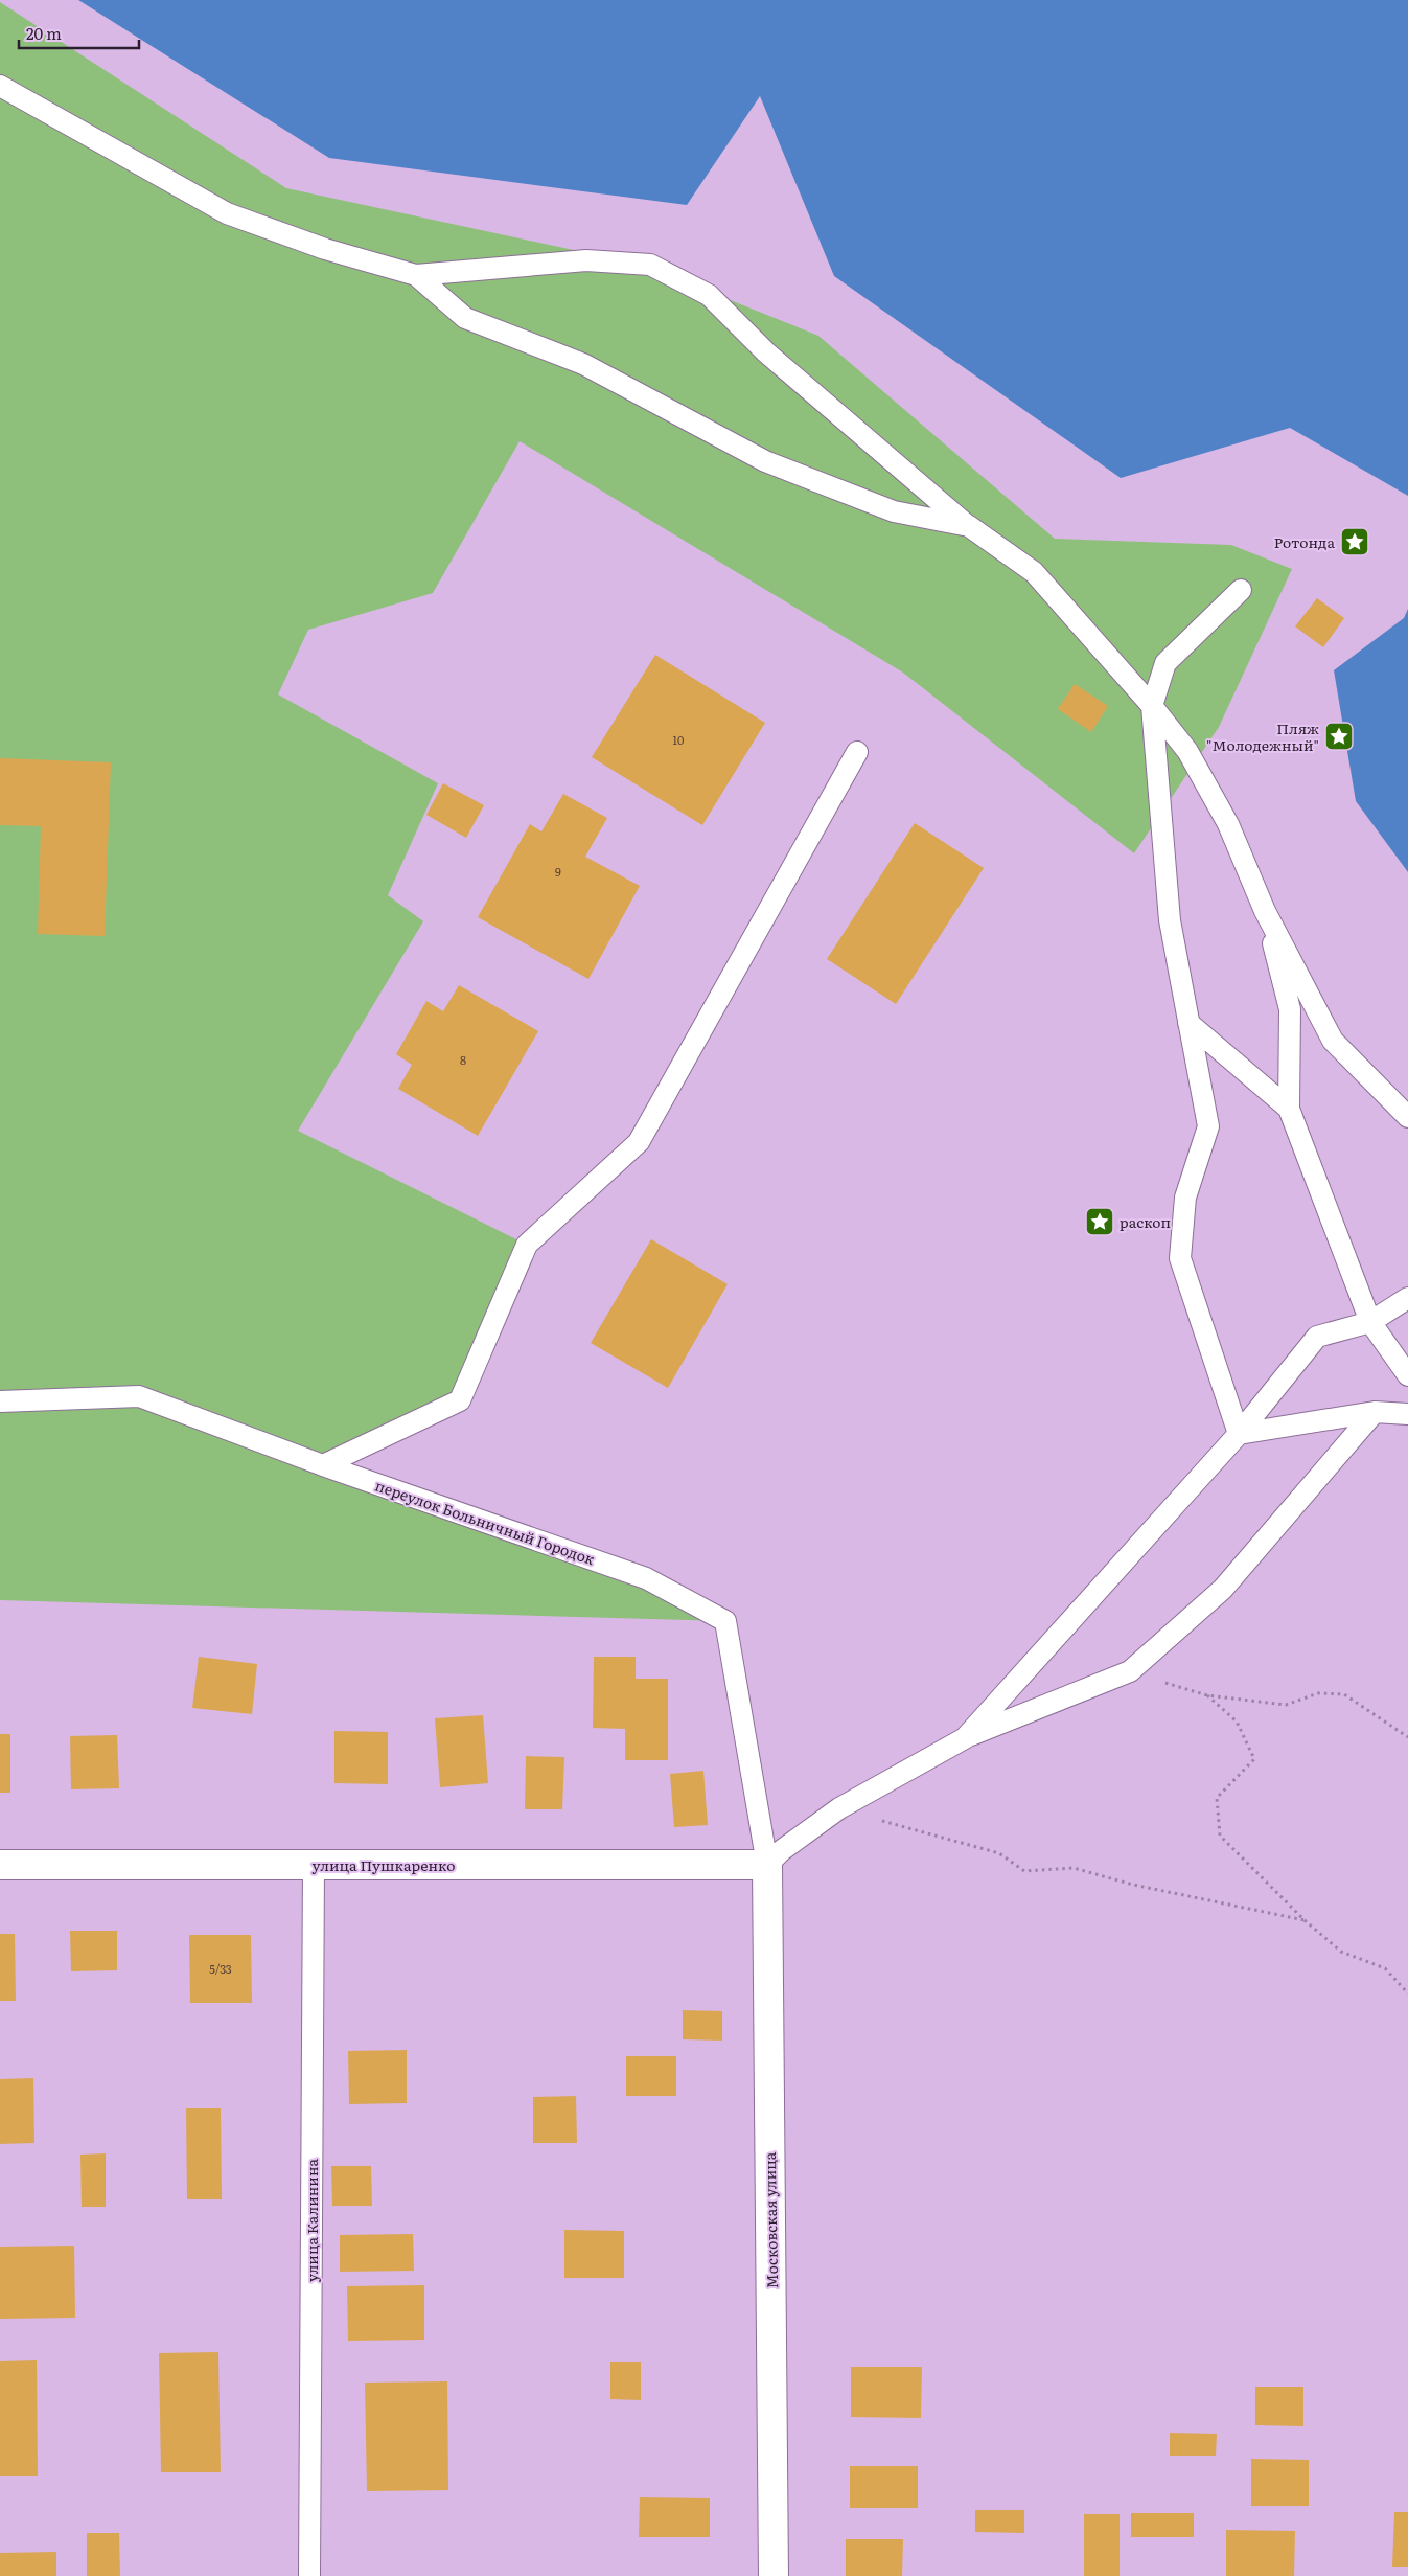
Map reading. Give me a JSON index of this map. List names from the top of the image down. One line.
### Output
{"streets":{"main road":["улица Пушкаренко","Московская улица"],"lane":["переулок Больничный Городок","улица Калинина"]},"crossings":[["переулок Больничный Городок","улица Пушкаренко"],["переулок Больничный Городок","Московская улица"],["улица Пушкаренко","улица Калинина"],["улица Пушкаренко","Московская улица"]],"places":{"place":["Ротонда","Пляж \"Молодежный\"","раскоп"]},"house_numbers":["10","9","8","5/33"],"scale_bar":"20 m"}
